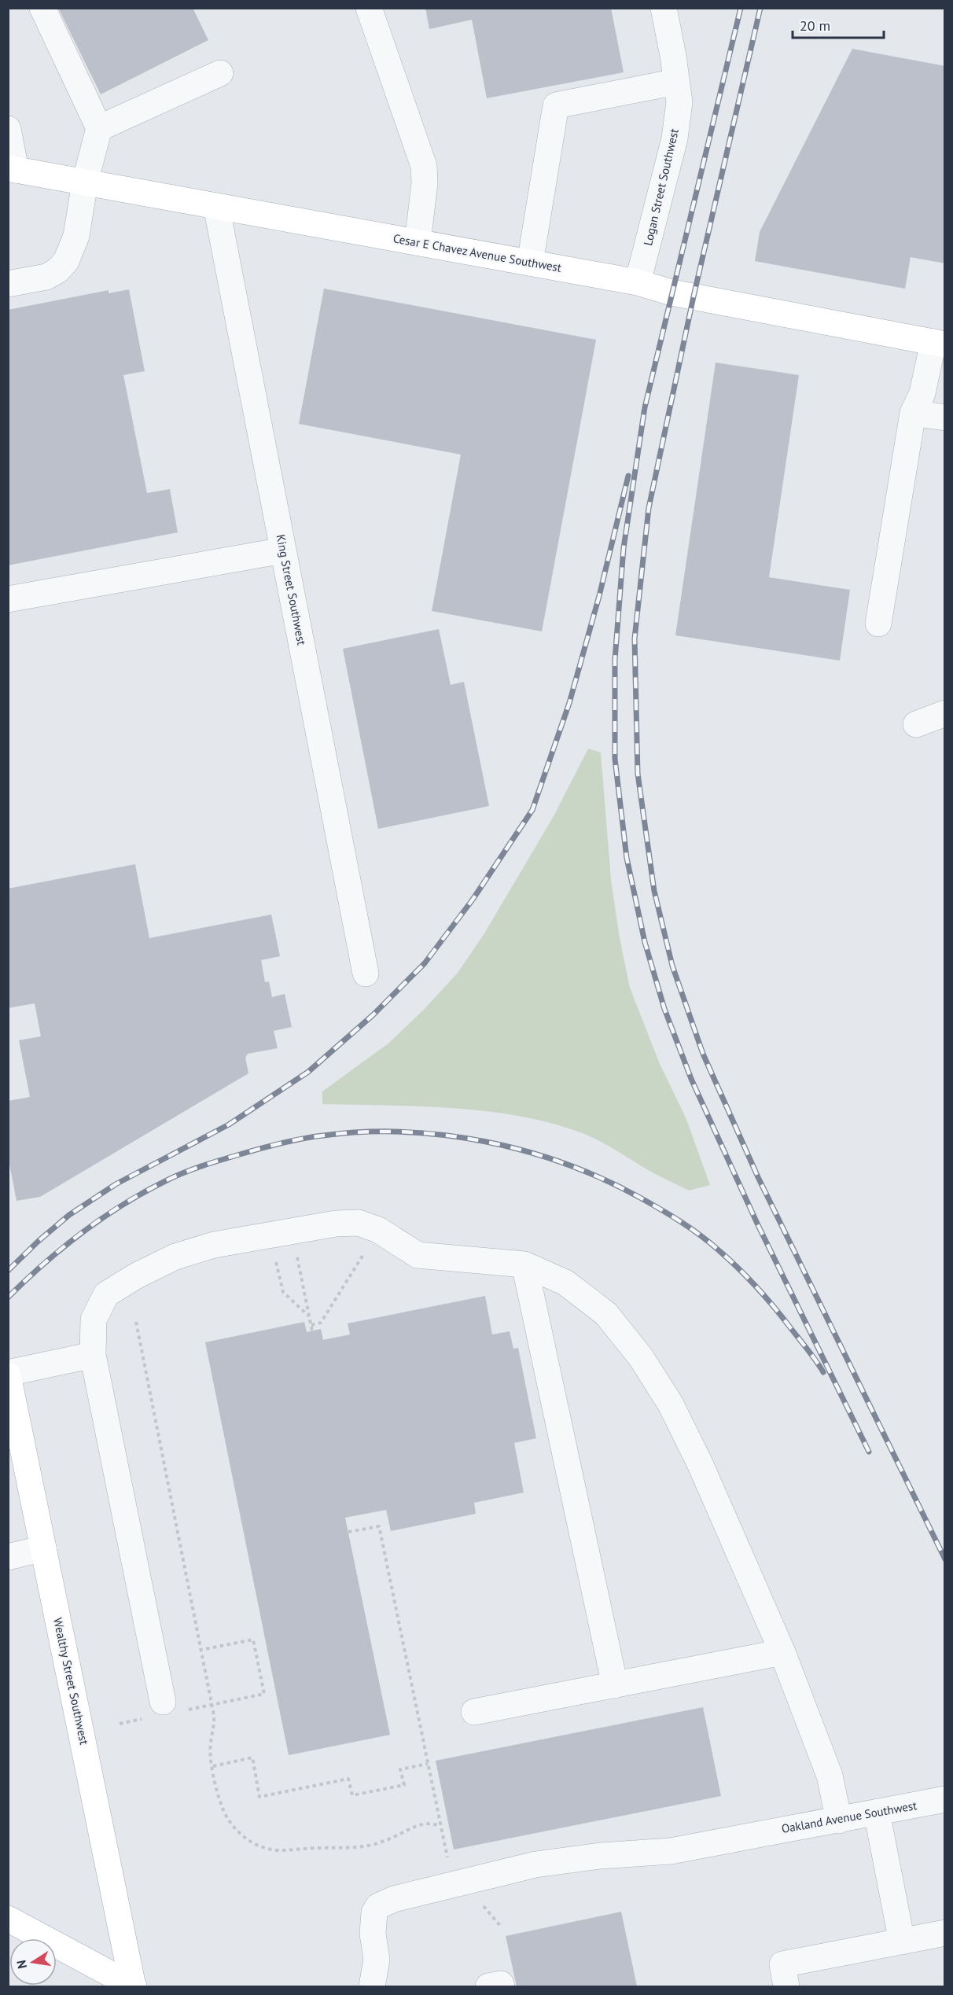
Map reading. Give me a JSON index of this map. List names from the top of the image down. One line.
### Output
{"streets":{"main road":["Cesar E Chavez Avenue Southwest","Wealthy Street Southwest"],"street":["Logan Street Southwest","King Street Southwest","Oakland Avenue Southwest"]},"crossings":[["Logan Street Southwest","Cesar E Chavez Avenue Southwest"],["Cesar E Chavez Avenue Southwest","King Street Southwest"]],"scale_bar":"20 m","north":"left"}
